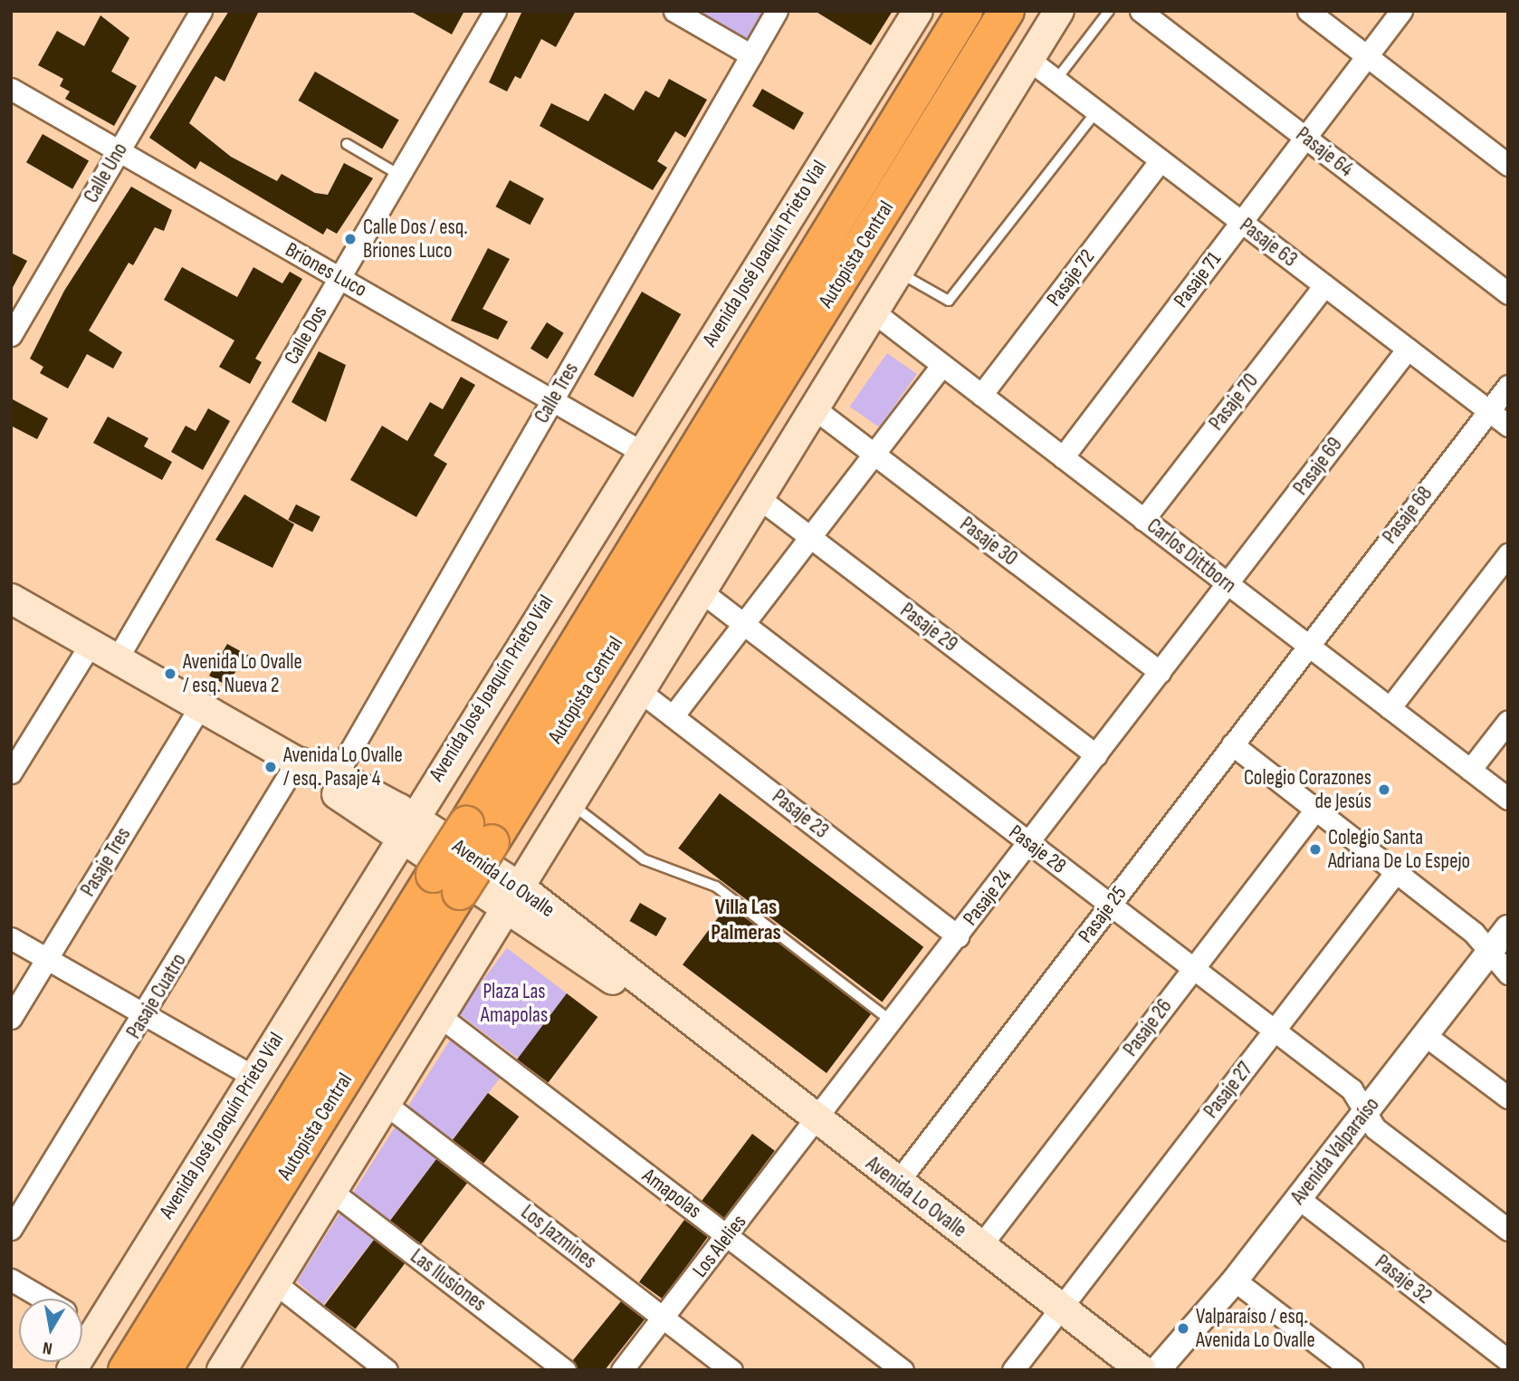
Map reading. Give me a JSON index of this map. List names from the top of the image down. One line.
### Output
{"streets":{"highway":["Autopista Central"],"main road":["Avenida José Joaquín Prieto Vial","Avenida Lo Ovalle"],"street":["Pasaje 64","Calle Uno","Pasaje 63","Briones Luco","Pasaje 72","Pasaje 71","Calle Dos","Calle Tres","Pasaje 70","Pasaje 69","Pasaje 68","Pasaje 30","Carlos Dittborn","Pasaje 29","Pasaje 23","Pasaje 28","Pasaje Tres","Pasaje 24","Pasaje 25","Pasaje Cuatro","Pasaje 26","Pasaje 27","Avenida Valparaíso","Amapolas","Los Jazmines","Los Alelies","Pasaje 32","Las Ilusiones"]},"crossings":[["Pasaje 64","Pasaje 71"],["Calle Uno","Briones Luco"],["Pasaje 63","Pasaje 72"],["Pasaje 63","Pasaje 71"],["Pasaje 63","Pasaje 70"],["Pasaje 63","Pasaje 69"],["Pasaje 63","Pasaje 68"],["Avenida José Joaquín Prieto Vial","Briones Luco"],["Avenida José Joaquín Prieto Vial","Avenida Lo Ovalle"],["Briones Luco","Calle Dos"],["Briones Luco","Calle Tres"],["Pasaje 72","Carlos Dittborn"],["Pasaje 71","Carlos Dittborn"],["Calle Dos","Avenida Lo Ovalle"],["Calle Tres","Avenida Lo Ovalle"],["Pasaje 70","Carlos Dittborn"],["Pasaje 69","Carlos Dittborn"],["Pasaje 69","Pasaje 24"],["Pasaje 68","Carlos Dittborn"],["Pasaje 68","Pasaje 25"],["Pasaje 30","Pasaje 24"],["Carlos Dittborn","Pasaje 24"],["Carlos Dittborn","Pasaje 25"],["Pasaje 29","Pasaje 24"],["Pasaje 23","Pasaje 24"],["Pasaje 28","Pasaje 24"],["Pasaje 28","Pasaje 25"],["Pasaje 28","Pasaje 26"],["Pasaje 28","Pasaje 27"],["Pasaje 28","Avenida Valparaíso"],["Pasaje Tres","Avenida Lo Ovalle"],["Avenida Lo Ovalle","Pasaje 24"],["Avenida Lo Ovalle","Pasaje 25"],["Avenida Lo Ovalle","Pasaje Cuatro"],["Avenida Lo Ovalle","Pasaje 26"],["Avenida Lo Ovalle","Pasaje 27"],["Avenida Lo Ovalle","Los Alelies"],["Pasaje 24","Los Alelies"],["Avenida Valparaíso","Pasaje 32"],["Amapolas","Los Alelies"],["Los Jazmines","Los Alelies"]],"districts":["Villa Las Palmeras"],"parks":["Plaza Las Amapolas"],"places":["Calle Dos / esq. Briones Luco","Avenida Lo Ovalle / esq. Nueva 2","Avenida Lo Ovalle / esq. Pasaje 4","Colegio Corazones de Jesús","Colegio Santa Adriana De Lo Espejo","Valparaíso / esq. Avenida Lo Ovalle"],"north":"bottom"}
